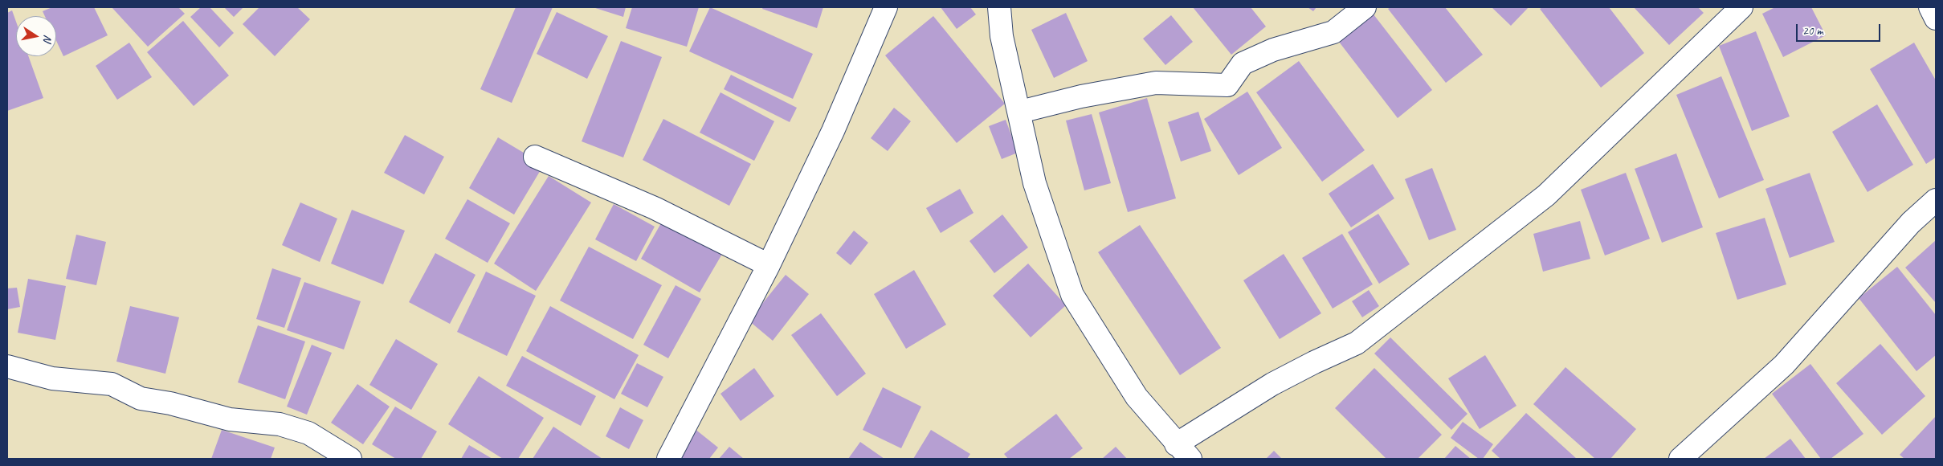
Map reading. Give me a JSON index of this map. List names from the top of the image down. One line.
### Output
{"scale_bar":"20 m","north":"right"}
